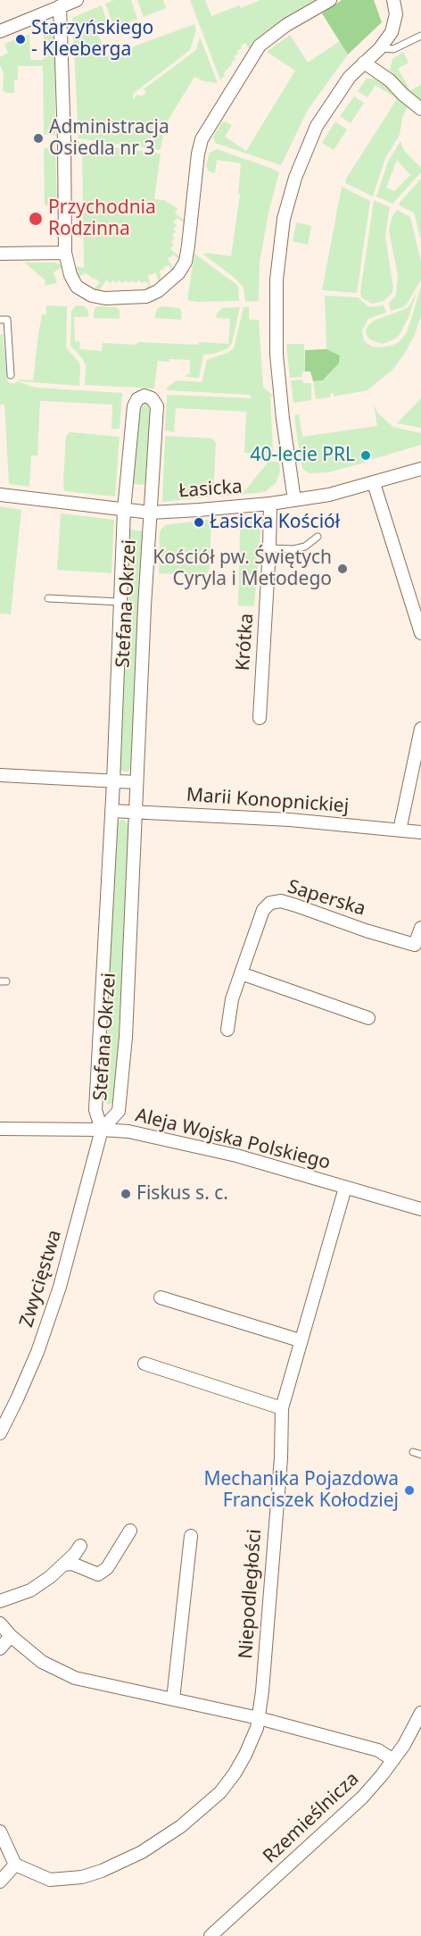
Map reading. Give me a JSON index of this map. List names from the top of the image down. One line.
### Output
{"streets":{"street":["Łasicka","Stefana Okrzei","Krótka","Marii Konopnickiej","Saperska","Aleja Wojska Polskiego","Zwycięstwa","Niepodległości","Rzemieślnicza"]},"crossings":[["Łasicka","Stefana Okrzei"],["Łasicka","Krótka"],["Stefana Okrzei","Marii Konopnickiej"],["Stefana Okrzei","Aleja Wojska Polskiego"],["Stefana Okrzei","Zwycięstwa"],["Aleja Wojska Polskiego","Zwycięstwa"],["Aleja Wojska Polskiego","Niepodległości"]],"places":["Starzyńskiego - Kleeberga","Administracja Osiedla nr 3","Przychodnia Rodzinna","40-lecie PRL","Łasicka Kościół","Kościół pw. Świętych Cyryla i Metodego","Fiskus s. c.","Mechanika Pojazdowa Franciszek Kołodziej"]}
